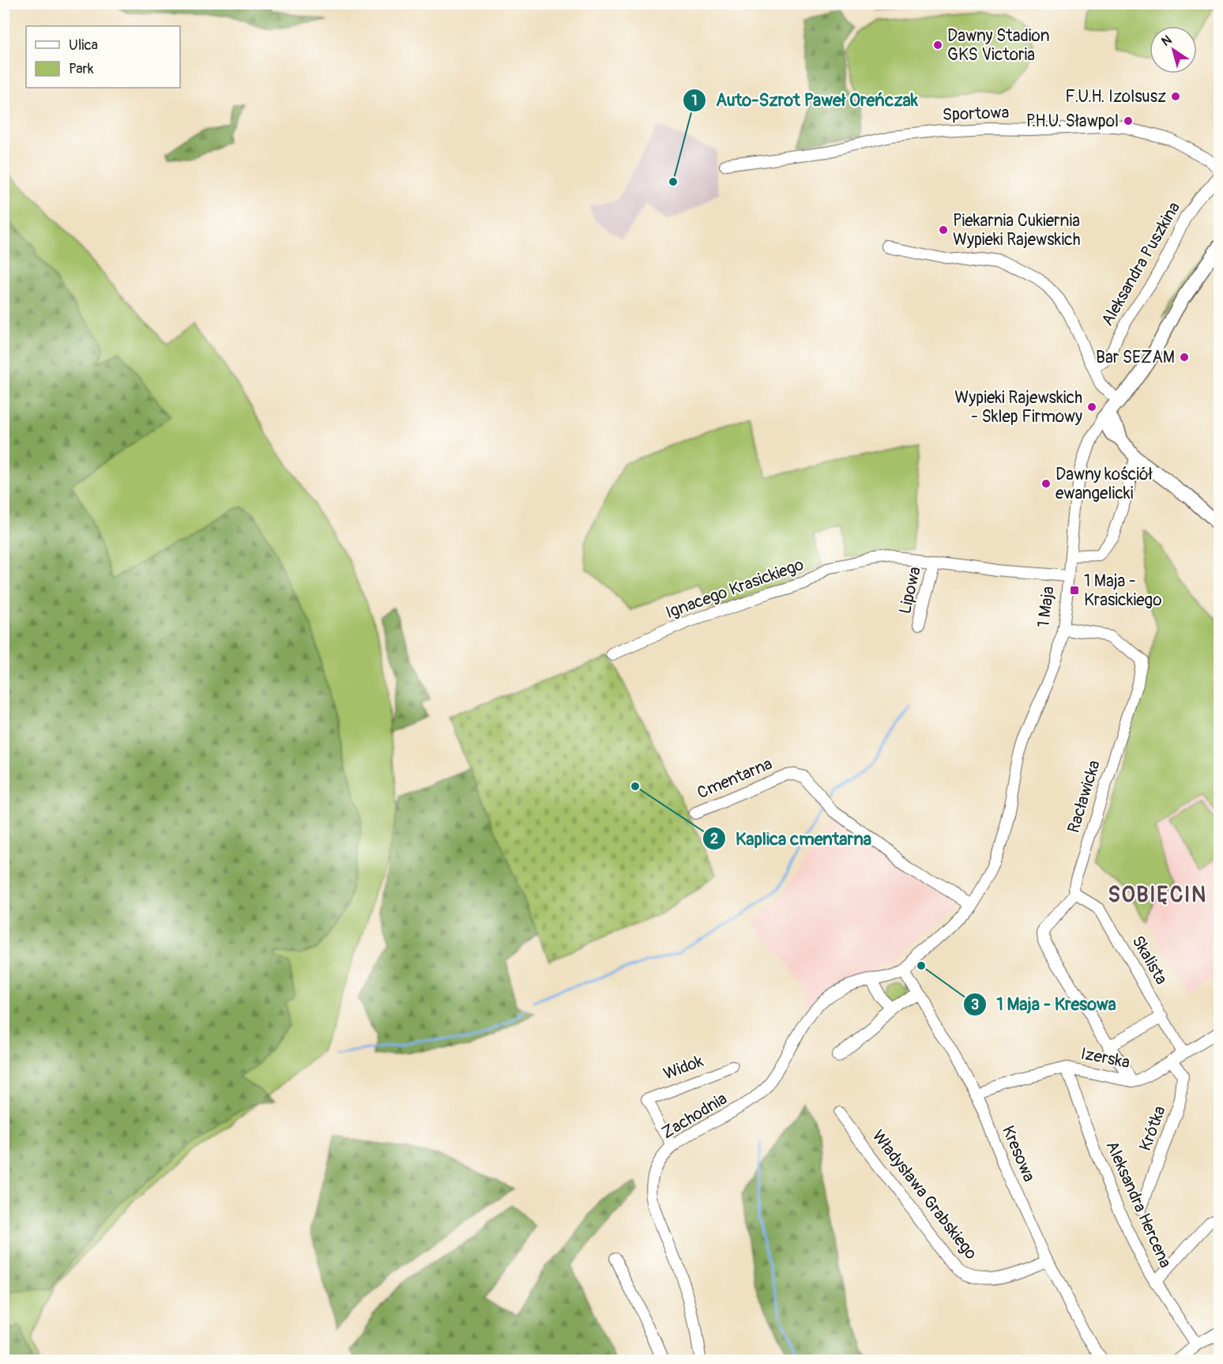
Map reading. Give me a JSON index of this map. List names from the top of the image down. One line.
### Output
{"streets":{"main road":["1 Maja"],"street":["Sportowa","Aleksandra Puszkina","Ignacego Krasickiego","Lipowa","Cmentarna","Racławicka","Skalista","Izerska","Widok","Zachodnia","Krótka","Kresowa","Władysława Grabskiego","Aleksandra Hercena"]},"crossings":[["Ignacego Krasickiego","Lipowa"],["Ignacego Krasickiego","1 Maja"],["1 Maja","Cmentarna"],["1 Maja","Racławicka"],["1 Maja","Zachodnia"],["1 Maja","Kresowa"],["Racławicka","Skalista"],["Skalista","Izerska"],["Izerska","Krótka"],["Izerska","Kresowa"],["Izerska","Aleksandra Hercena"],["Widok","Zachodnia"],["Zachodnia","Kresowa"],["Kresowa","Władysława Grabskiego"]],"districts":["SOBIĘCIN"],"places":{"other":["Dawny Stadion GKS Victoria","F.U.H. Izolsusz","P.H.U. Sławpol","Auto-Szrot Paweł Oreńczak","Piekarnia Cukiernia Wypieki Rajewskich","Bar SEZAM","Wypieki Rajewskich - Sklep Firmowy","Dawny kościół ewangelicki","Kaplica cmentarna","1 Maja - Kresowa"],"transit":["1 Maja - Krasickiego"]},"legend":["Ulica","Park"],"north":"top left"}
